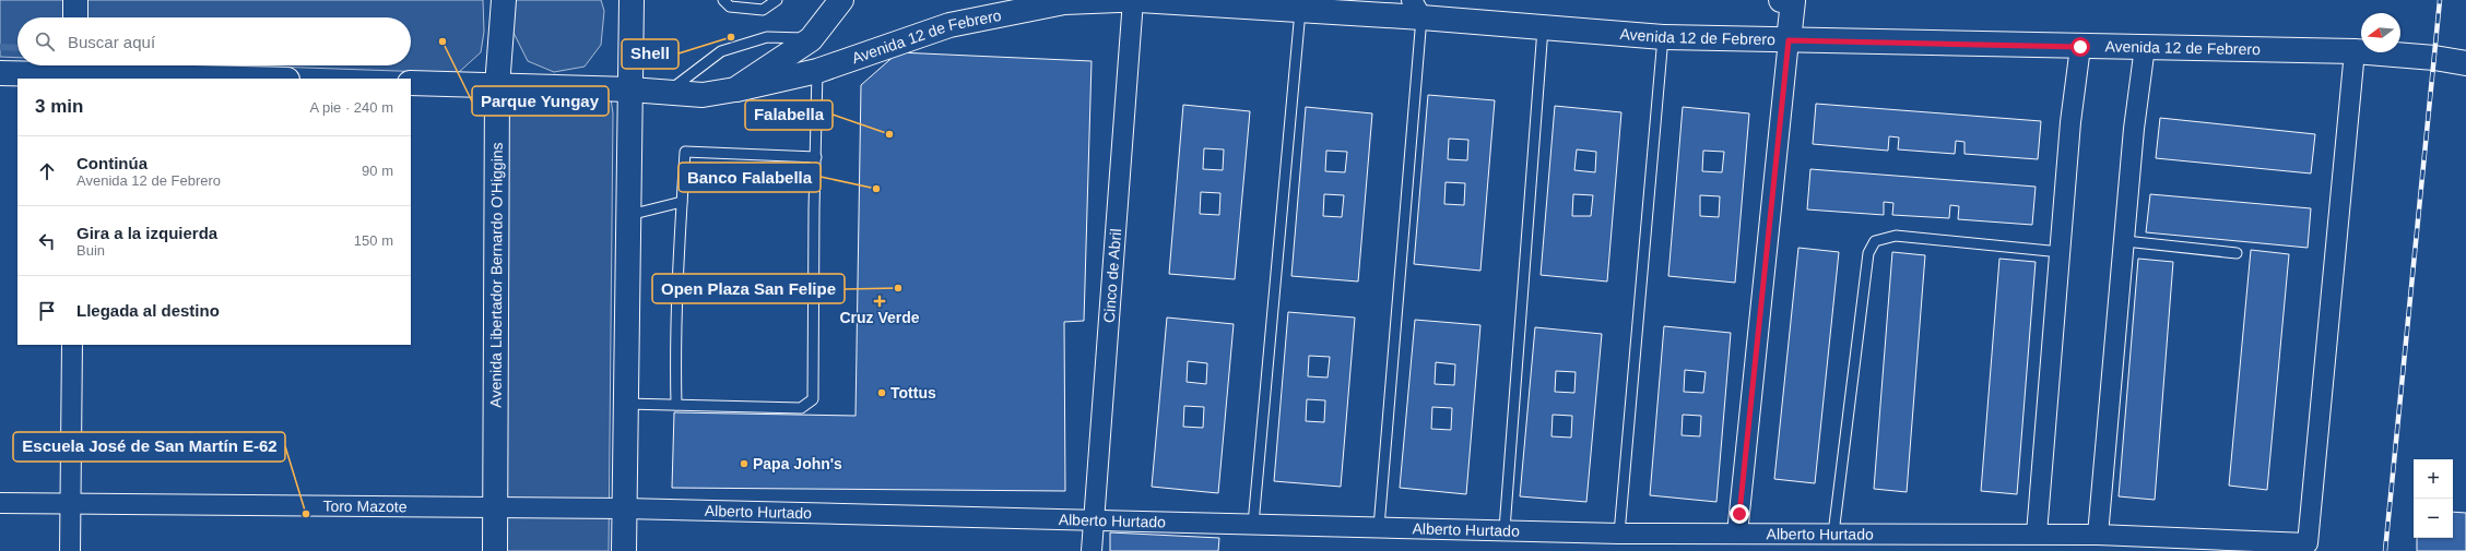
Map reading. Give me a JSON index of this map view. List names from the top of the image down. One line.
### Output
{"streets":{"main road":["Avenida 12 de Febrero","Avenida Libertador Bernardo O'Higgins"],"street":["Cinco de Abril","Toro Mazote","Alberto Hurtado"]},"crossings":[["Avenida 12 de Febrero","Avenida Libertador Bernardo O'Higgins"],["Avenida 12 de Febrero","Alberto Hurtado"],["Avenida Libertador Bernardo O'Higgins","Toro Mazote"],["Cinco de Abril","Alberto Hurtado"],["Toro Mazote","Alberto Hurtado"]],"places":{"other":["Shell","Parque Yungay","Falabella","Banco Falabella","Open Plaza San Felipe","Tottus","Papa John's","Escuela José de San Martín E-62"],"health":["Cruz Verde"]},"north":"left","page":{"search":"Buscar aquí","heading":["3 min","A pie · 240 m"],"list":[["Continúa","Avenida 12 de Febrero","90 m"],["Gira a la izquierda","Buin","150 m"],"Llegada al destino"],"map_buttons":["+","−"]}}
